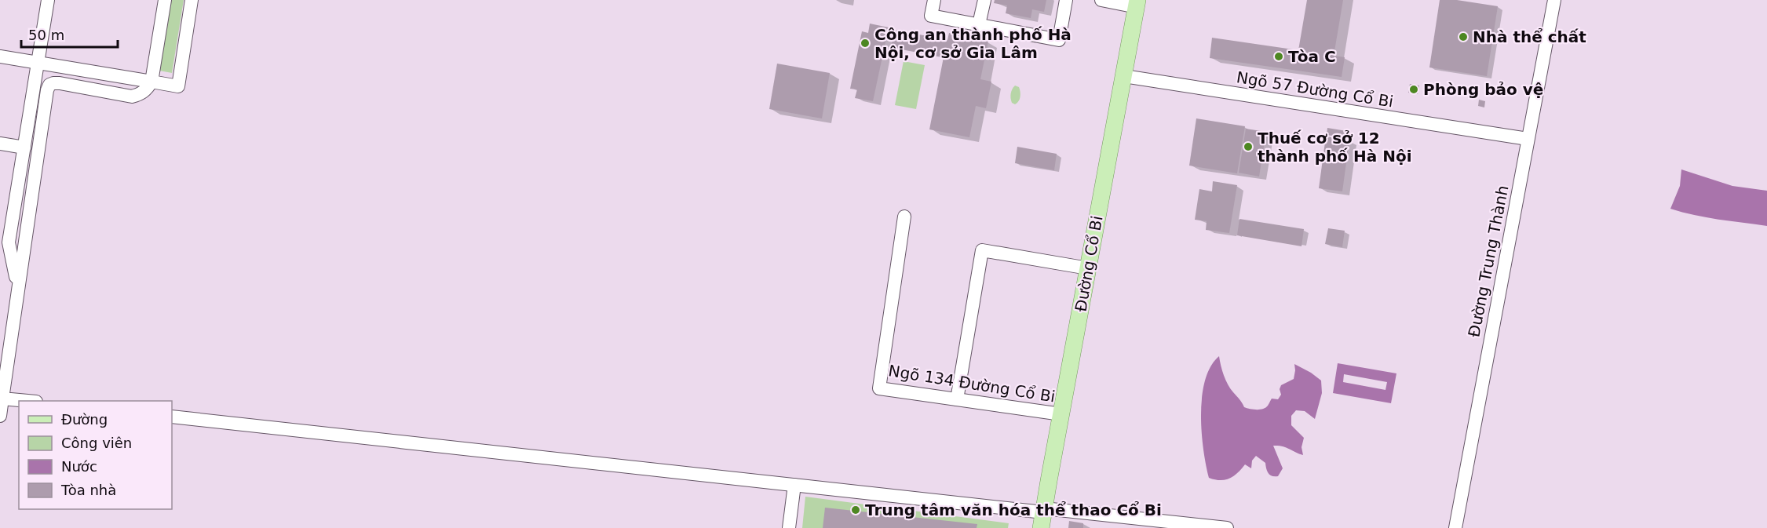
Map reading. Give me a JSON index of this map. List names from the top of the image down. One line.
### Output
{"streets":{"main road":["Đường Cổ Bi"],"street":["Ngõ 57 Đường Cổ Bi","Đường Trung Thành","Ngõ 134 Đường Cổ Bi"]},"crossings":[["Ngõ 57 Đường Cổ Bi","Đường Trung Thành"],["Ngõ 57 Đường Cổ Bi","Đường Cổ Bi"],["Đường Cổ Bi","Ngõ 134 Đường Cổ Bi"]],"places":["Nhà thể chất","Công an thành phố Hà Nội, cơ sở Gia Lâm","Tòa C","Phòng bảo vệ","Thuế cơ sở 12 thành phố Hà Nội","Trung tâm văn hóa thể thao Cổ Bi"],"legend":["Đường","Công viên","Nước","Tòa nhà"],"scale_bar":"50 m"}
